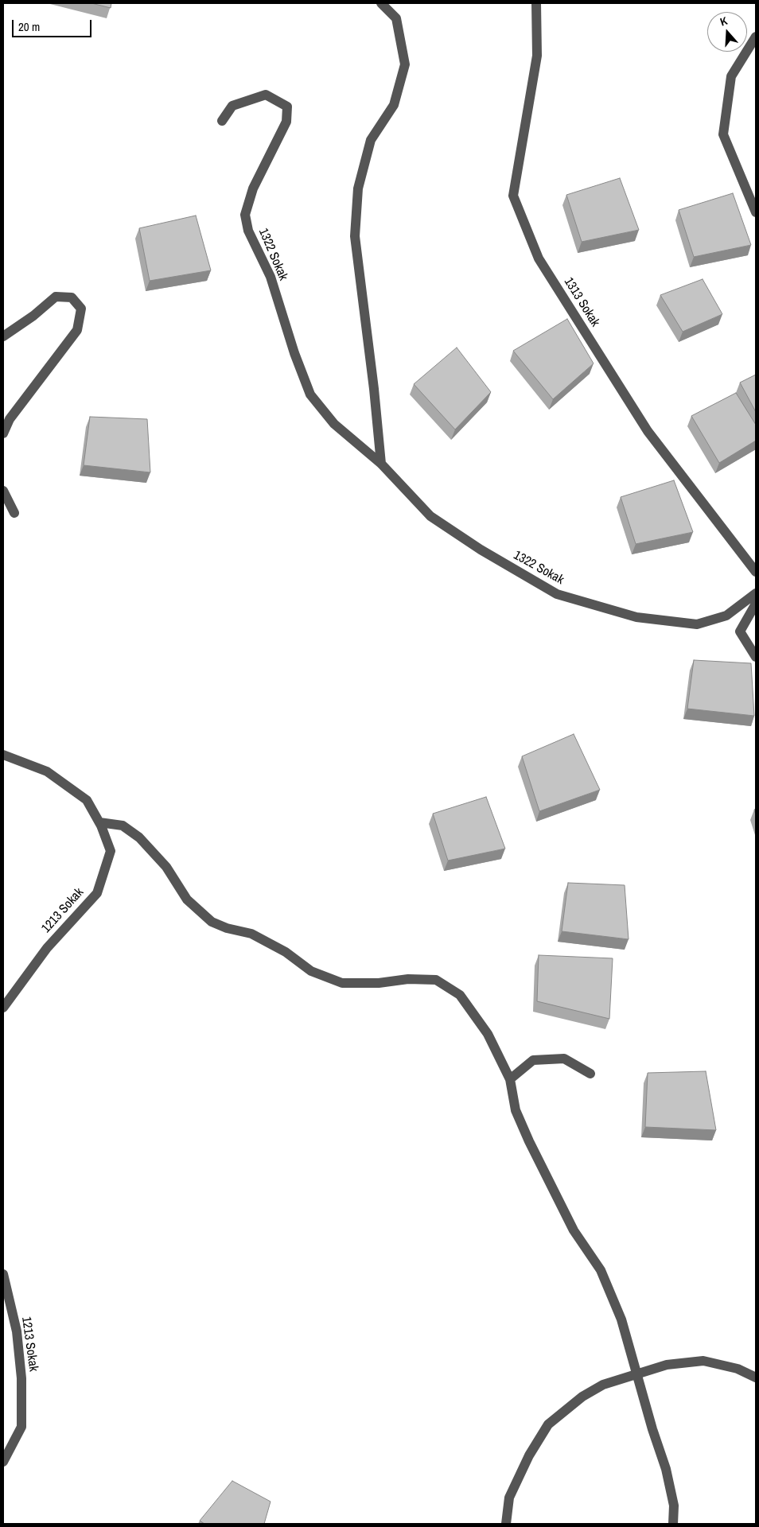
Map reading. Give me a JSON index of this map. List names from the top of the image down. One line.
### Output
{"streets":{"street":["1322 Sokak","1313 Sokak","1213 Sokak"]},"scale_bar":"20 m","north":"top"}
